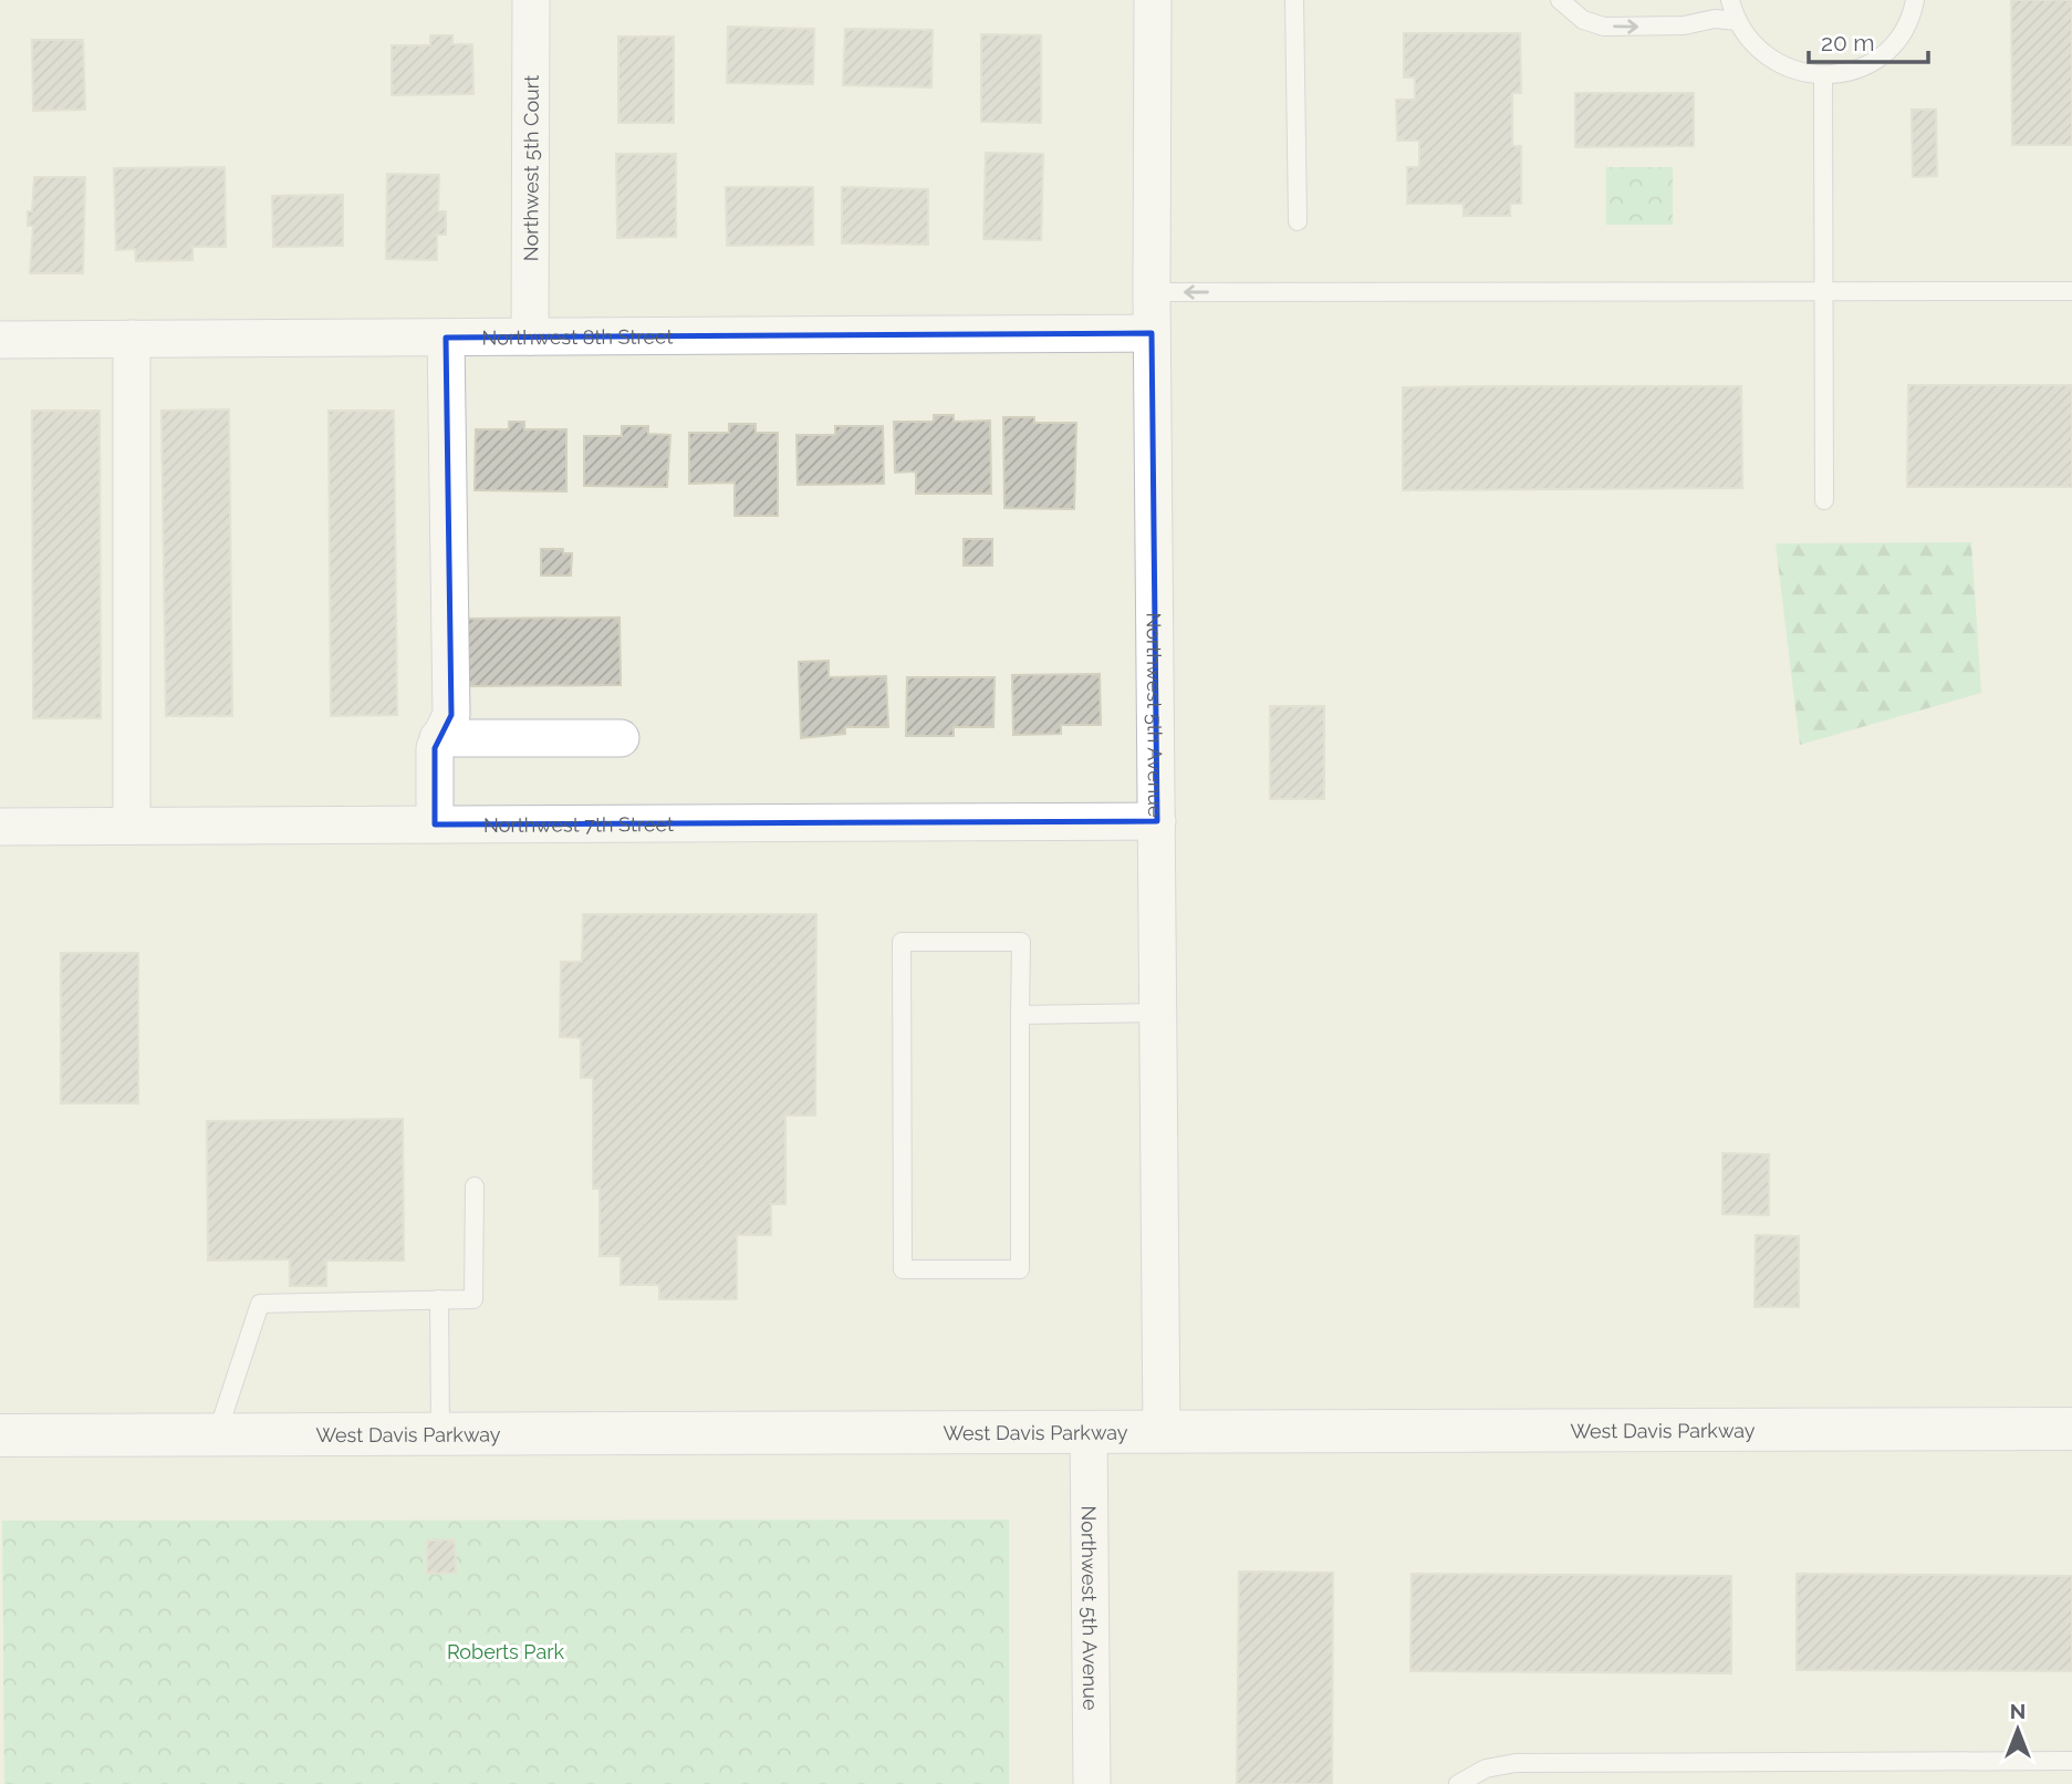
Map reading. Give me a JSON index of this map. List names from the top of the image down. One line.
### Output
{"streets":{"street":["Northwest 5th Court","Northwest 8th Street","Northwest 5th Avenue","Northwest 7th Street","West Davis Parkway"]},"crossings":[["Northwest 5th Court","Northwest 8th Street"],["Northwest 8th Street","Northwest 5th Avenue"],["Northwest 5th Avenue","Northwest 7th Street"],["Northwest 5th Avenue","West Davis Parkway"]],"parks":["Roberts Park"],"scale_bar":"20 m","north":"top"}
